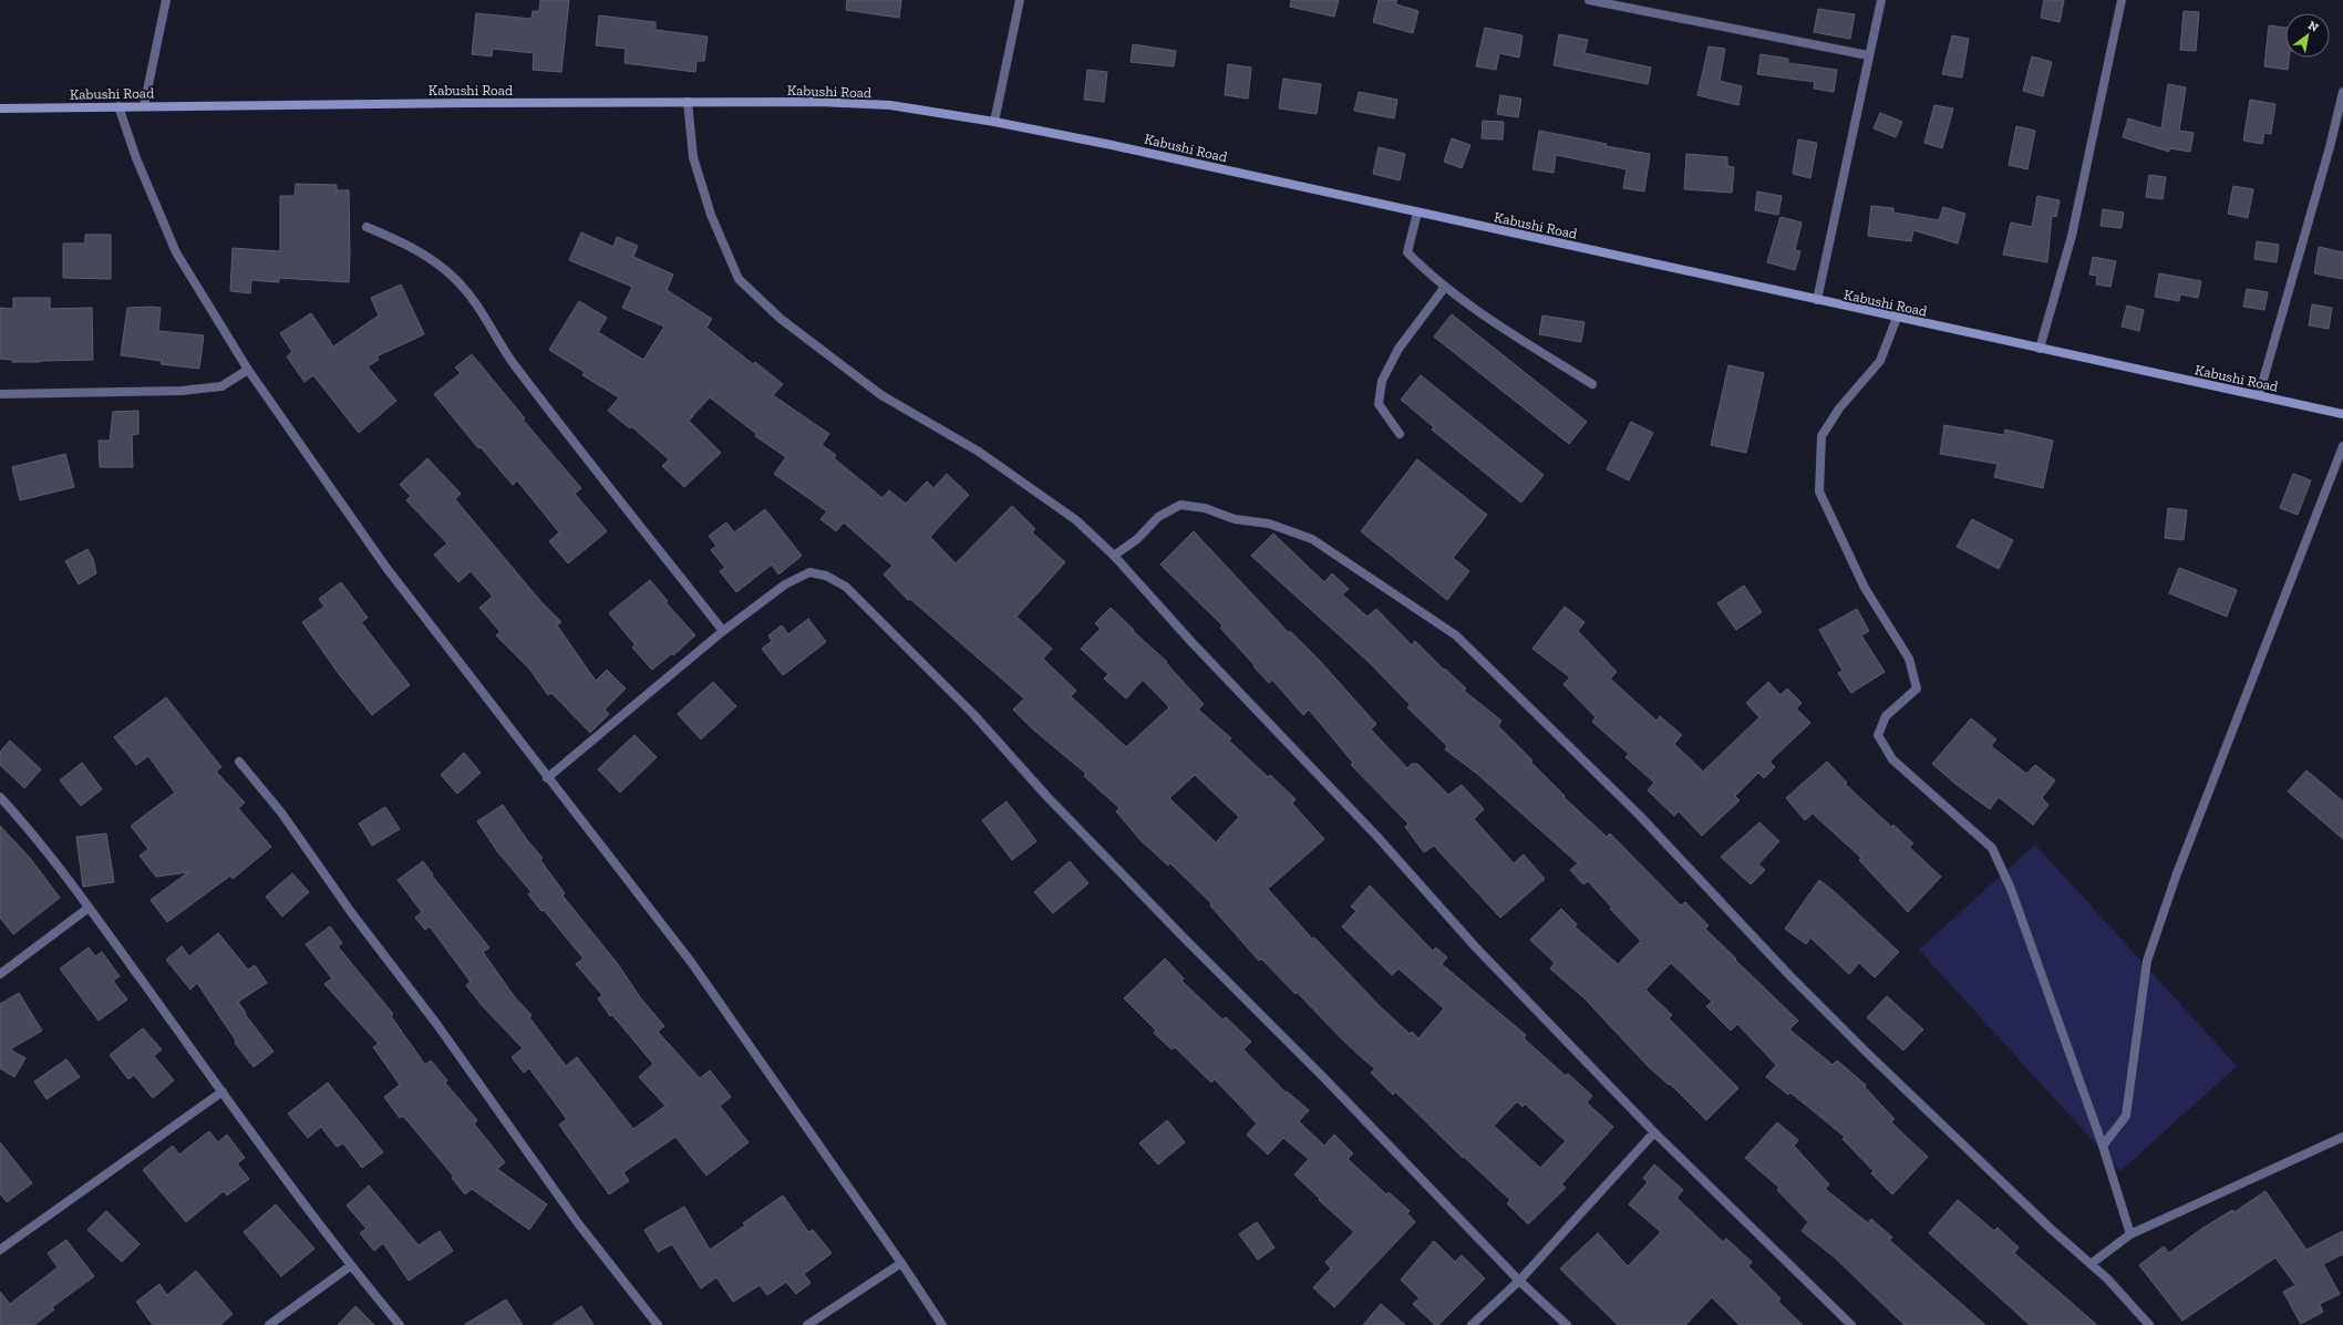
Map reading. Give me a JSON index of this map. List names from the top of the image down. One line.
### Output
{"streets":{"main road":["Kabushi Road"]},"north":"top right"}
